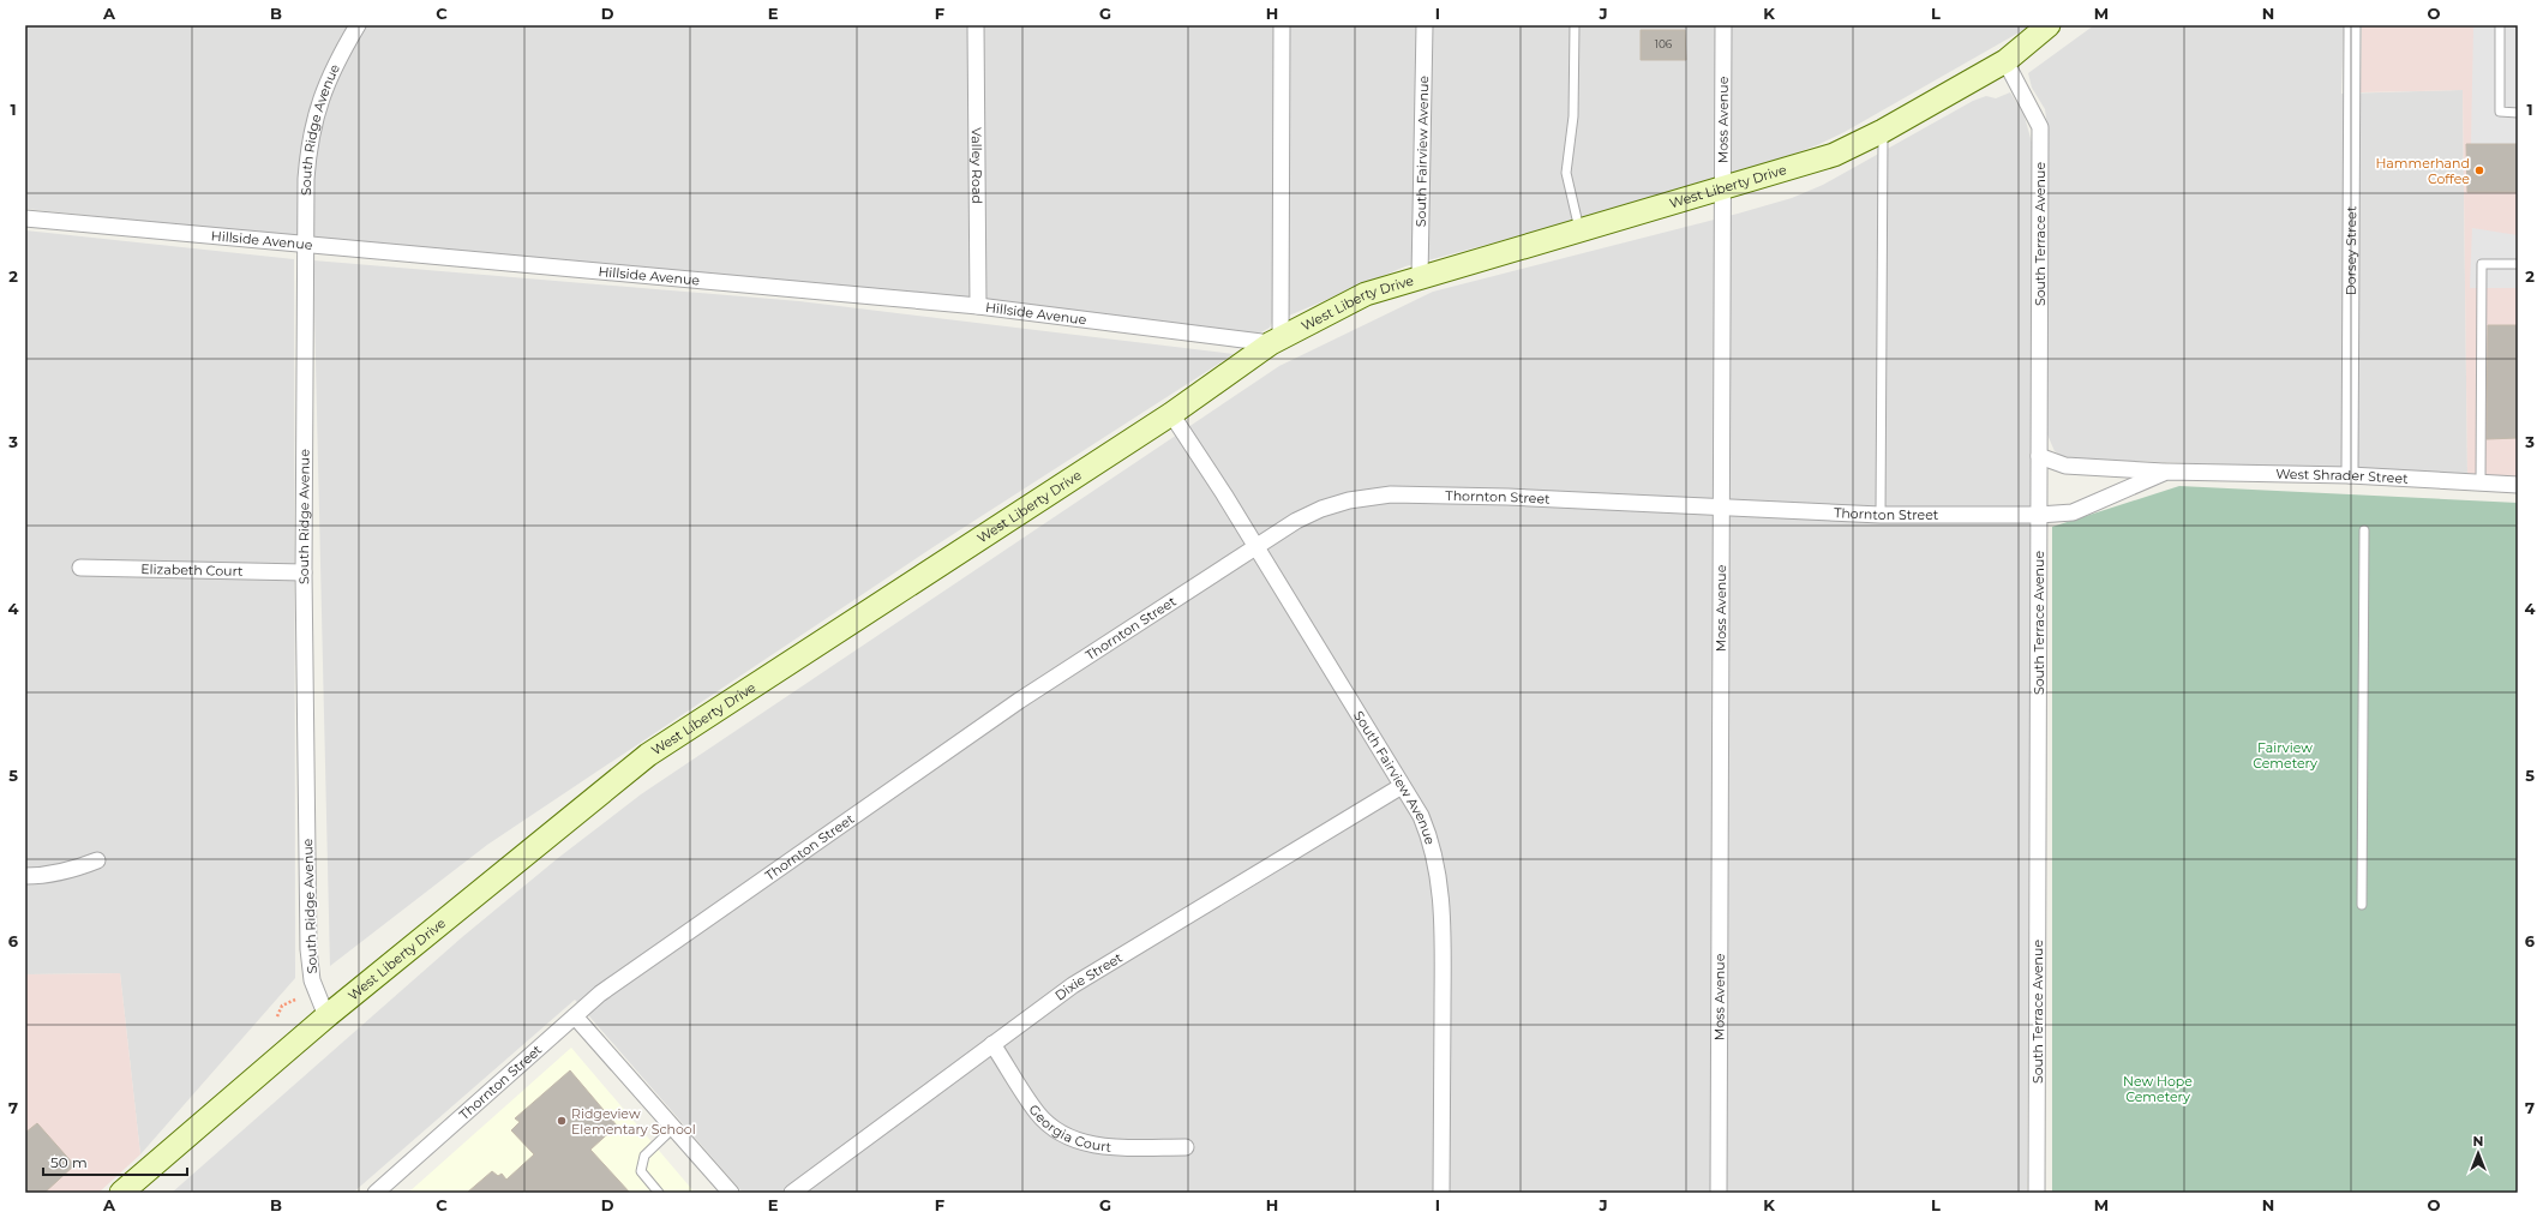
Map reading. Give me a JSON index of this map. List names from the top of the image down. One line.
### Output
{"streets":{"main road":["West Liberty Drive"],"street":["Moss Avenue","South Ridge Avenue","South Fairview Avenue","Valley Road","South Terrace Avenue","Hillside Avenue","Dorsey Street","West Shrader Street","Thornton Street","Elizabeth Court","Dixie Street","Georgia Court"]},"crossings":[["Moss Avenue","West Liberty Drive"],["Moss Avenue","Thornton Street"],["South Ridge Avenue","West Liberty Drive"],["South Ridge Avenue","Hillside Avenue"],["South Ridge Avenue","Elizabeth Court"],["South Fairview Avenue","West Liberty Drive"],["South Fairview Avenue","Thornton Street"],["South Fairview Avenue","Dixie Street"],["Valley Road","Hillside Avenue"],["West Liberty Drive","South Terrace Avenue"],["West Liberty Drive","Hillside Avenue"],["South Terrace Avenue","West Shrader Street"],["South Terrace Avenue","Thornton Street"],["Dorsey Street","West Shrader Street"],["West Shrader Street","Thornton Street"],["Dixie Street","Georgia Court"]],"parks":["Fairview Cemetery","New Hope Cemetery"],"places":["Hammerhand Coffee","Ridgeview Elementary School"],"house_numbers":["106"],"scale_bar":"50 m","north":"top","grid":{"columns":["A","B","C","D","E","F","G","H","I","J","K","L","M","N","O"],"rows":["1","2","3","4","5","6","7"]}}
